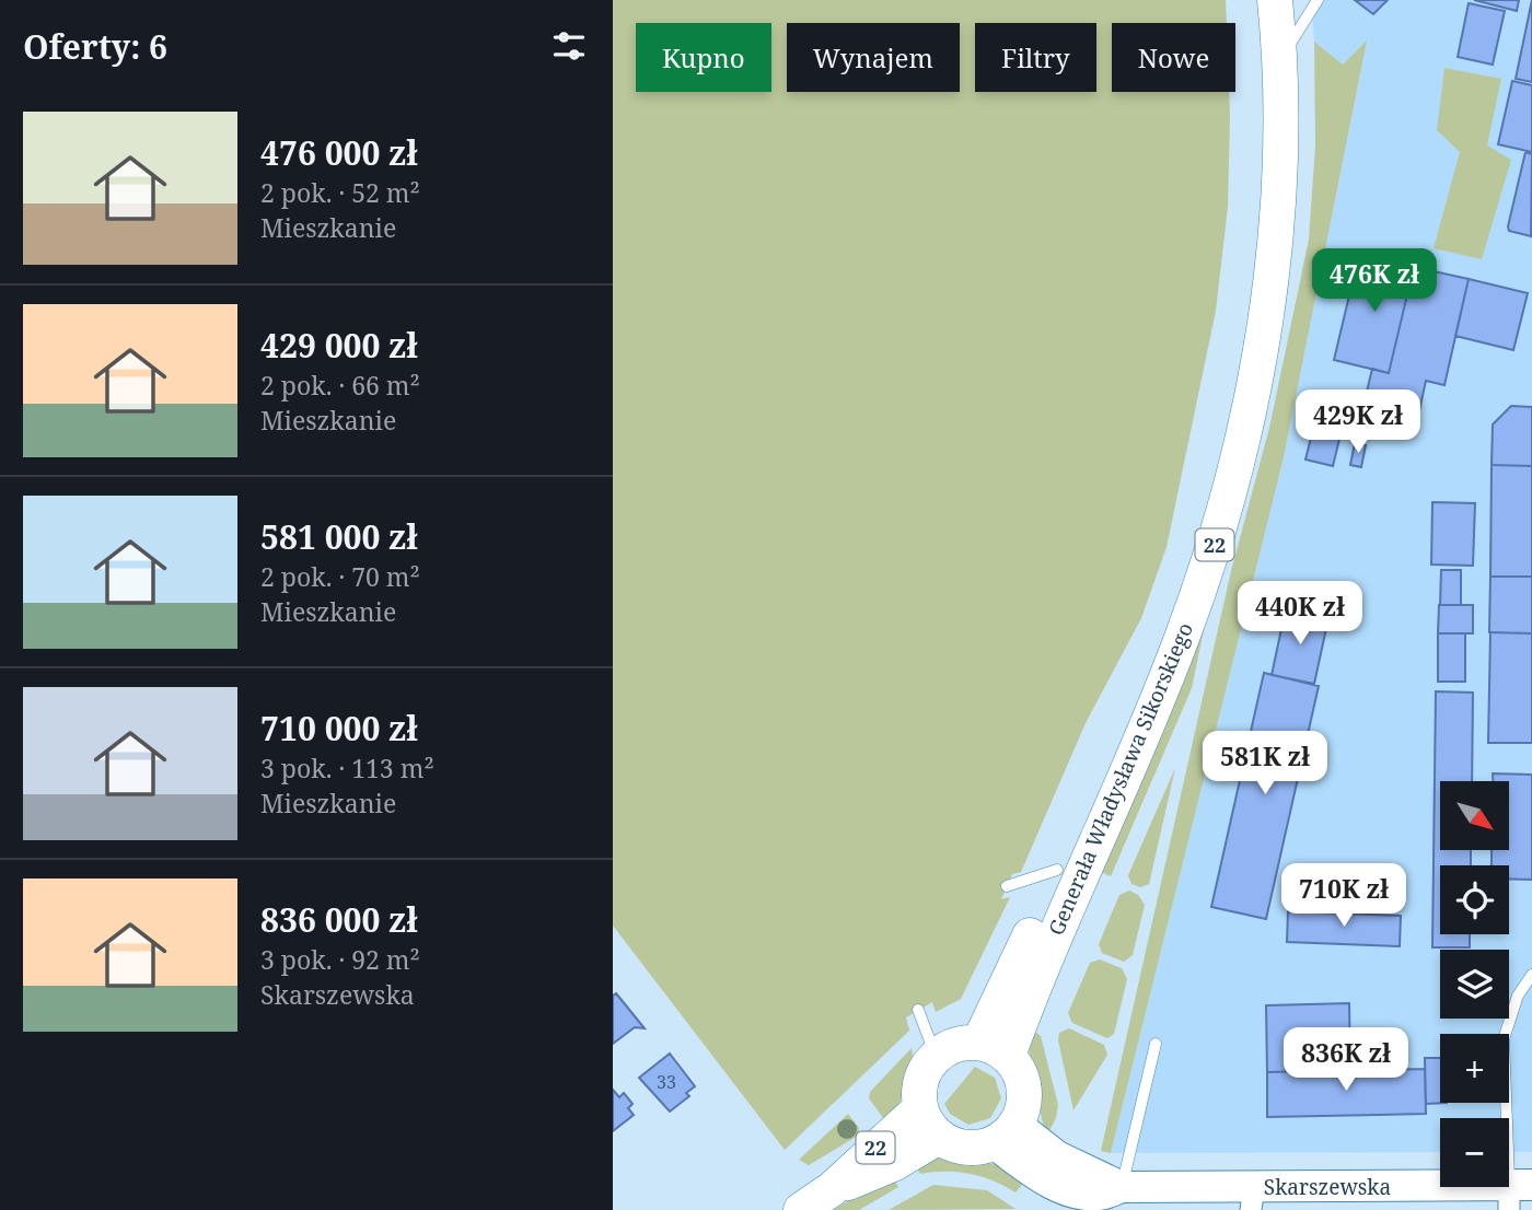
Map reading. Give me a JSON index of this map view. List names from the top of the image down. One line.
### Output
{"streets":{"main road":["22","Generała Władysława Sikorskiego","Skarszewska"]},"crossings":[["22","Generała Władysława Sikorskiego"],["22","Skarszewska"],["Generała Władysława Sikorskiego","Skarszewska"]],"house_numbers":["33"],"north":"bottom right","page":{"heading":"Oferty: 6","chip":["Kupno","Wynajem","Filtry","Nowe"],"list":[{"name":"476 000 zł","note":"2 pok. · 52 m² · Mieszkanie"},{"name":"429 000 zł","note":"2 pok. · 66 m² · Mieszkanie"},{"name":"581 000 zł","note":"2 pok. · 70 m² · Mieszkanie"},{"name":"710 000 zł","note":"3 pok. · 113 m² · Mieszkanie"},{"name":"836 000 zł","note":"3 pok. · 92 m² · Skarszewska"}],"price":["476K zł","429K zł","440K zł","581K zł","710K zł","836K zł"],"map_buttons":["+","−"]}}
